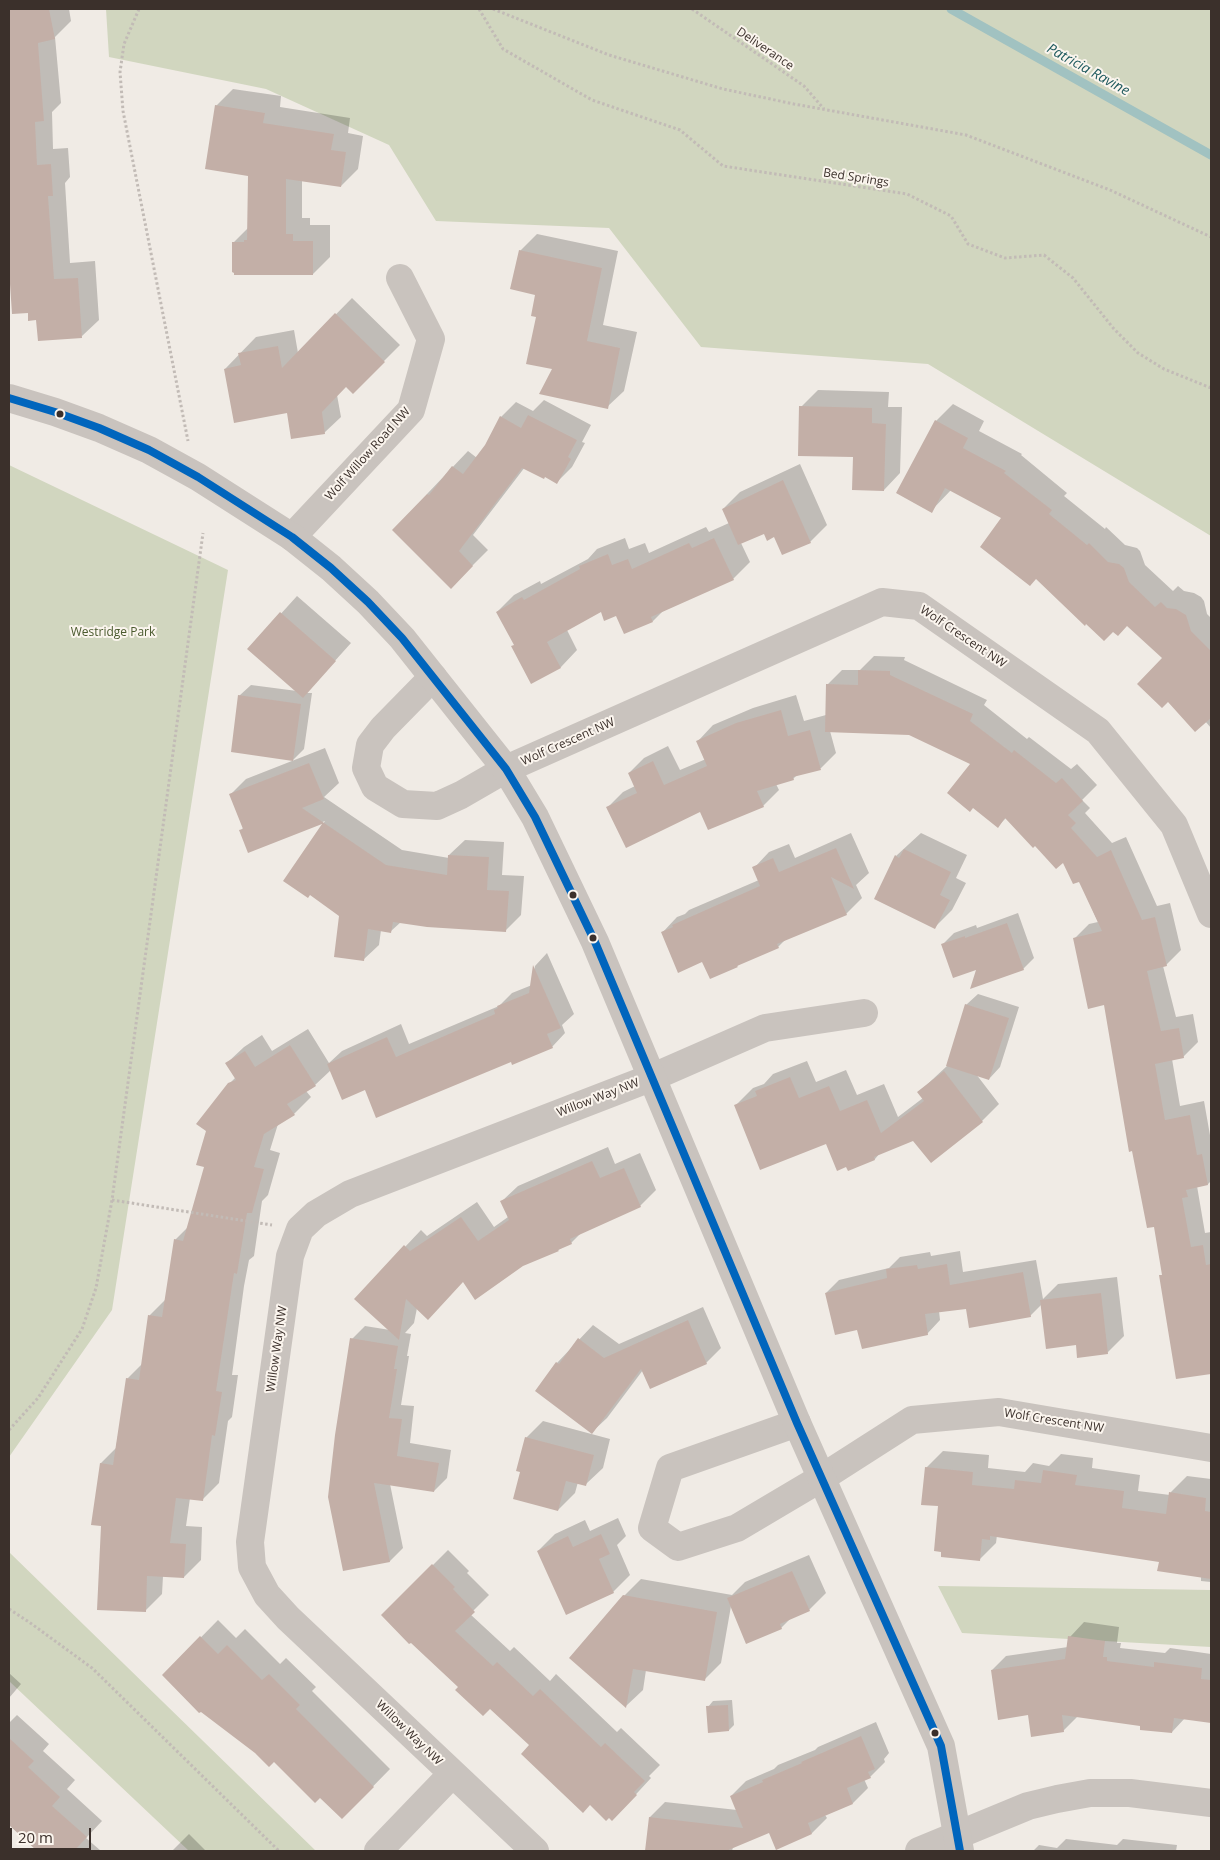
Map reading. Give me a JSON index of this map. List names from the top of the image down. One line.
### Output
{"streets":{"street":["Wolf Willow Road NW","Wolf Crescent NW","Willow Way NW"],"path":["Deliverance","Bed Springs"]},"water":["Patricia Ravine"],"parks":["Westridge Park"],"scale_bar":"20 m"}
